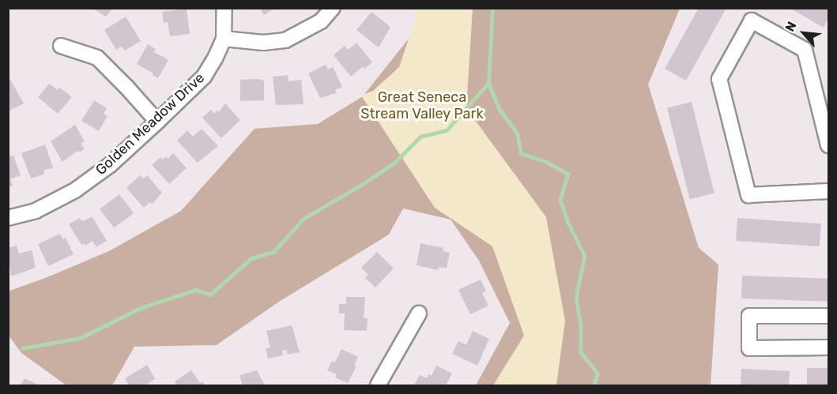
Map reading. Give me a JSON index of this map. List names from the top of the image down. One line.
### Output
{"streets":{"street":["Golden Meadow Drive"]},"parks":["Great Seneca Stream Valley Park"],"north":"top left"}
